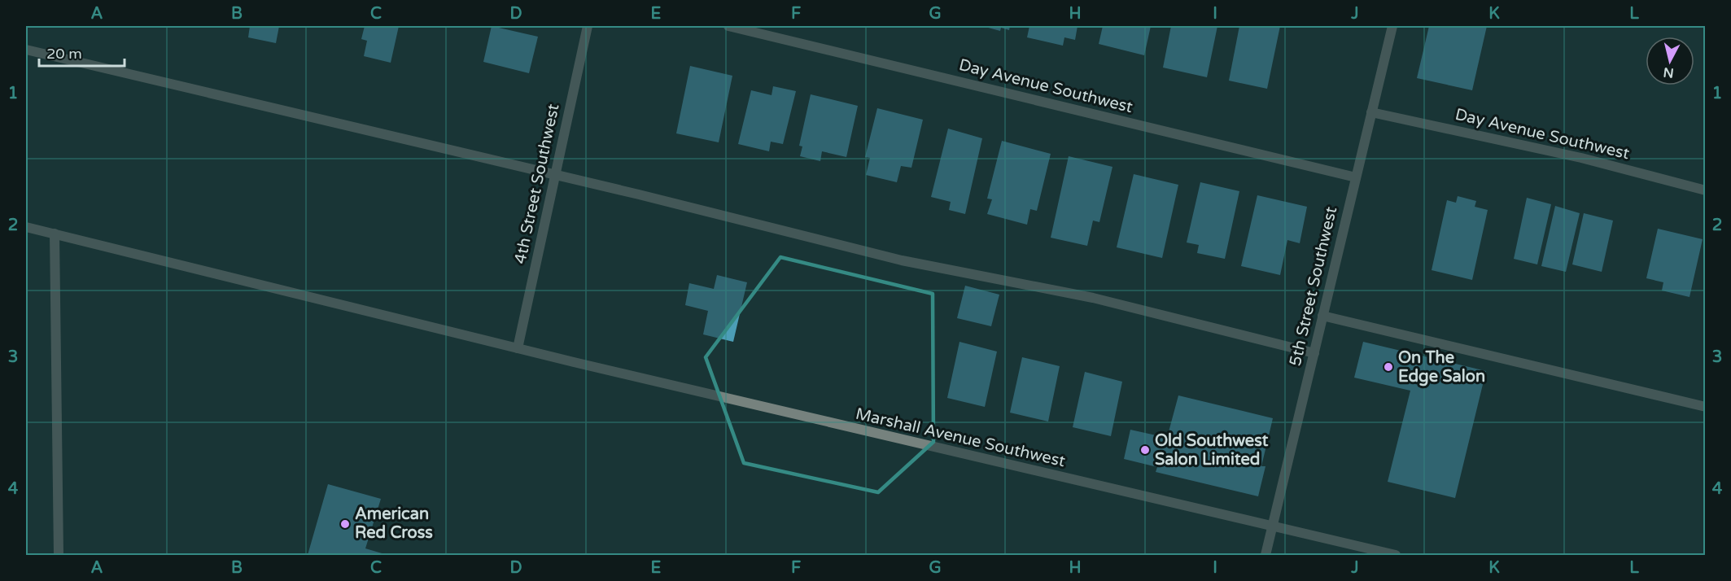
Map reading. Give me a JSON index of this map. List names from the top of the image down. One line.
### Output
{"streets":{"street":["Day Avenue Southwest","4th Street Southwest","5th Street Southwest","Marshall Avenue Southwest"]},"crossings":[["Day Avenue Southwest","5th Street Southwest"],["4th Street Southwest","Marshall Avenue Southwest"],["5th Street Southwest","Marshall Avenue Southwest"]],"places":["On The Edge Salon","Old Southwest Salon Limited","American Red Cross"],"scale_bar":"20 m","north":"bottom","grid":{"columns":["A","B","C","D","E","F","G","H","I","J","K","L"],"rows":["1","2","3","4"]}}
